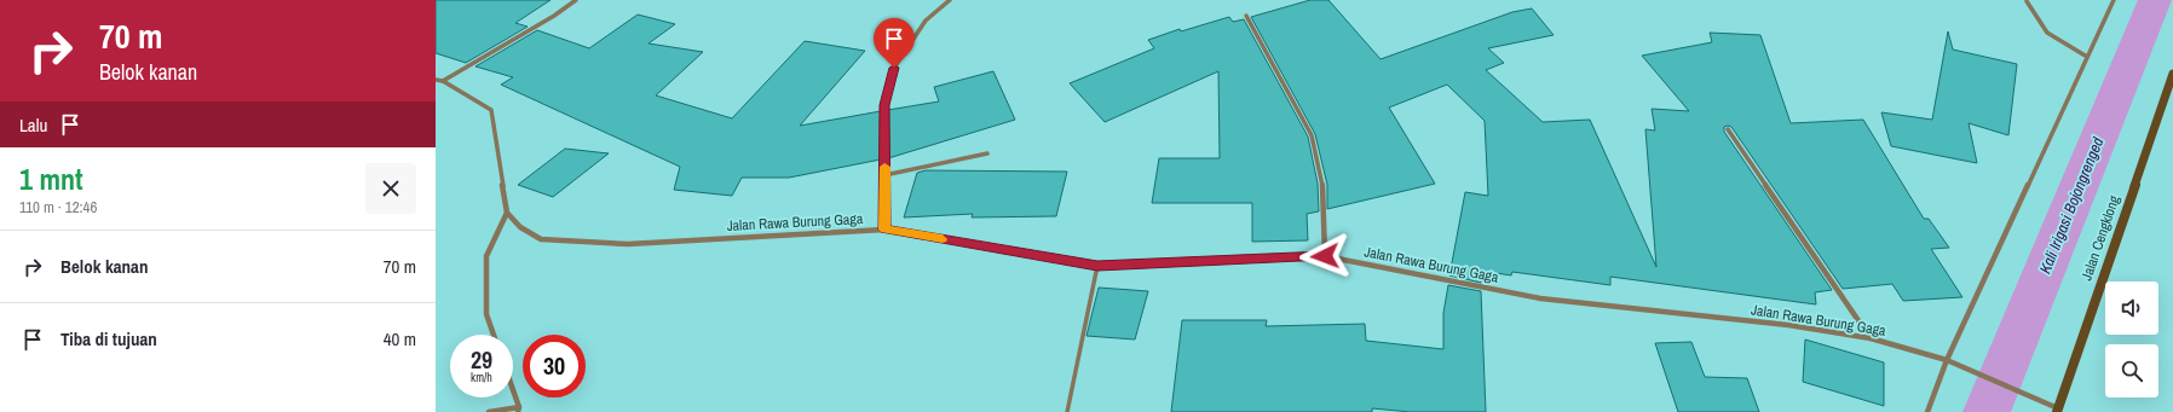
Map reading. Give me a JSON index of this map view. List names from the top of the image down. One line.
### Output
{"streets":{"main road":["Jalan Cengklong"],"street":["Jalan Rawa Burung Gaga"]},"crossings":[["Jalan Rawa Burung Gaga","Jalan Cengklong"]],"water":["Kali Irigasi Bojongrenged"],"page":{"turn":["70 m","Belok kanan"],"then":"Lalu","heading":["1 mnt","110 m · 12:46"],"list":[{"name":"Belok kanan","value":"70 m"},{"name":"Tiba di tujuan","value":"40 m"}],"speed":"29 km/h","limit":"30"}}
